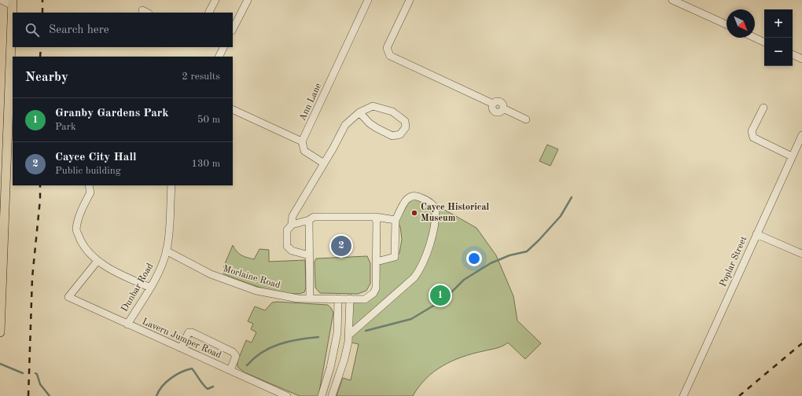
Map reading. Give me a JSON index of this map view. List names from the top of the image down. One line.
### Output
{"streets":{"street":["Ann Lane","Poplar Street","Morlaine Road","Dunbar Road","Lavern Jumper Road"]},"crossings":[["Morlaine Road","Dunbar Road"],["Dunbar Road","Lavern Jumper Road"]],"places":["Cayce Historical Museum"],"north":"bottom right","page":{"map_buttons":["+","−"],"search":"Search here","heading":["Nearby","2 results"],"list":[{"mark":"1","name":"Granby Gardens Park","note":"Park","value":"50 m"},{"mark":"2","name":"Cayce City Hall","note":"Public building","value":"130 m"}],"pins":["2","1"]}}
